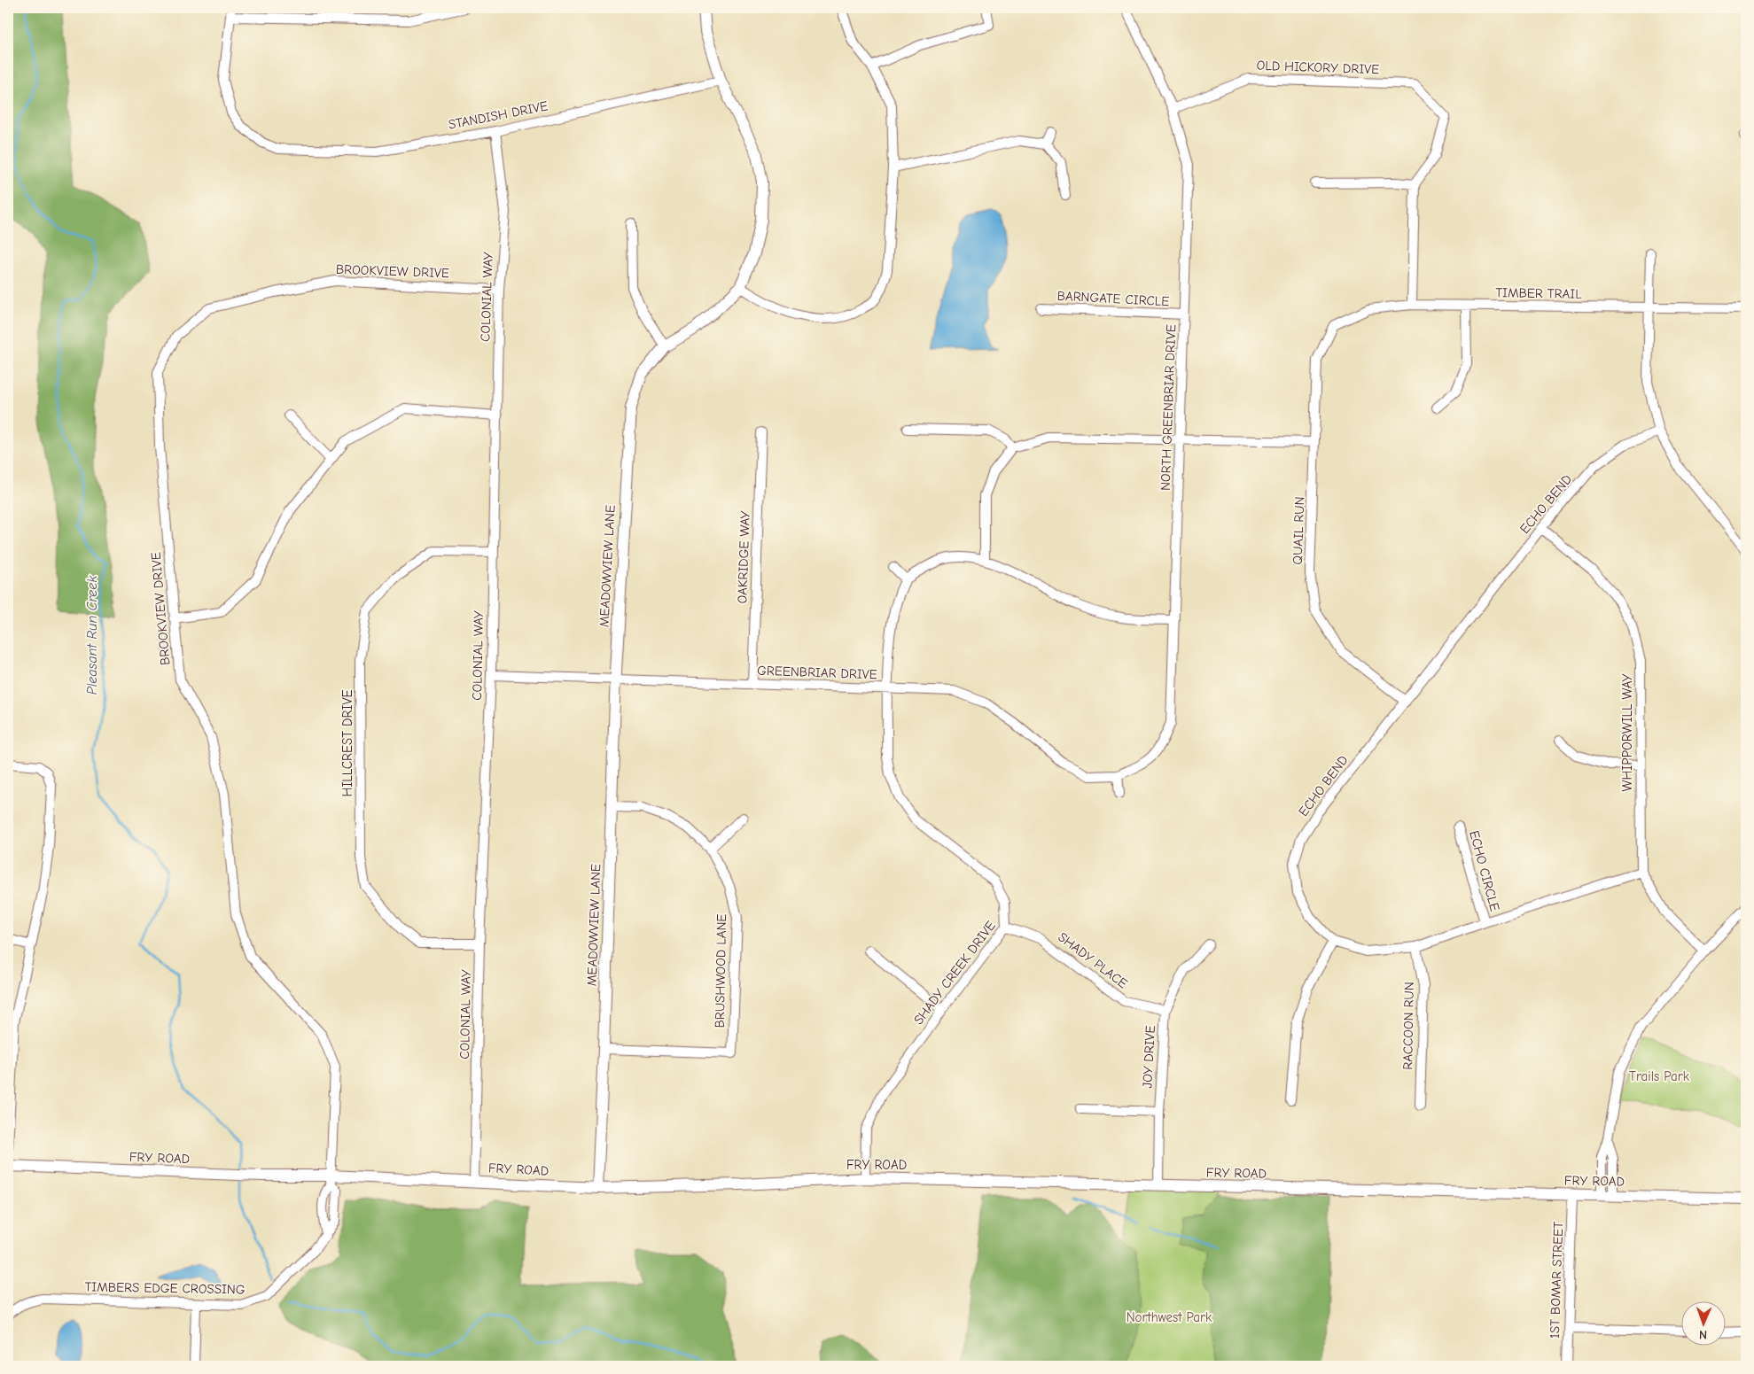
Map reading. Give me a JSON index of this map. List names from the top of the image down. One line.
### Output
{"streets":{"street":["OLD HICKORY DRIVE","STANDISH DRIVE","BROOKVIEW DRIVE","TIMBER TRAIL","COLONIAL WAY","BARNGATE CIRCLE","NORTH GREENBRIAR DRIVE","ECHO BEND","QUAIL RUN","OAKRIDGE WAY","MEADOWVIEW LANE","GREENBRIAR DRIVE","WHIPPORWILL WAY","HILLCREST DRIVE","ECHO CIRCLE","SHADY PLACE","BRUSHWOOD LANE","SHADY CREEK DRIVE","RACCOON RUN","JOY DRIVE","FRY ROAD","1ST BOMAR STREET","TIMBERS EDGE CROSSING"]},"crossings":[["OLD HICKORY DRIVE","NORTH GREENBRIAR DRIVE"],["STANDISH DRIVE","COLONIAL WAY"],["STANDISH DRIVE","MEADOWVIEW LANE"],["BROOKVIEW DRIVE","COLONIAL WAY"],["BROOKVIEW DRIVE","FRY ROAD"],["BROOKVIEW DRIVE","TIMBERS EDGE CROSSING"],["TIMBER TRAIL","QUAIL RUN"],["COLONIAL WAY","GREENBRIAR DRIVE"],["COLONIAL WAY","HILLCREST DRIVE"],["COLONIAL WAY","FRY ROAD"],["BARNGATE CIRCLE","NORTH GREENBRIAR DRIVE"],["NORTH GREENBRIAR DRIVE","GREENBRIAR DRIVE"],["ECHO BEND","QUAIL RUN"],["ECHO BEND","WHIPPORWILL WAY"],["OAKRIDGE WAY","GREENBRIAR DRIVE"],["MEADOWVIEW LANE","GREENBRIAR DRIVE"],["MEADOWVIEW LANE","BRUSHWOOD LANE"],["MEADOWVIEW LANE","FRY ROAD"],["GREENBRIAR DRIVE","SHADY CREEK DRIVE"],["SHADY PLACE","SHADY CREEK DRIVE"],["SHADY PLACE","JOY DRIVE"],["SHADY CREEK DRIVE","FRY ROAD"],["JOY DRIVE","FRY ROAD"],["FRY ROAD","1ST BOMAR STREET"],["FRY ROAD","TIMBERS EDGE CROSSING"]],"water":["Pleasant Run Creek"],"parks":["Trails Park","Northwest Park"],"north":"bottom"}
